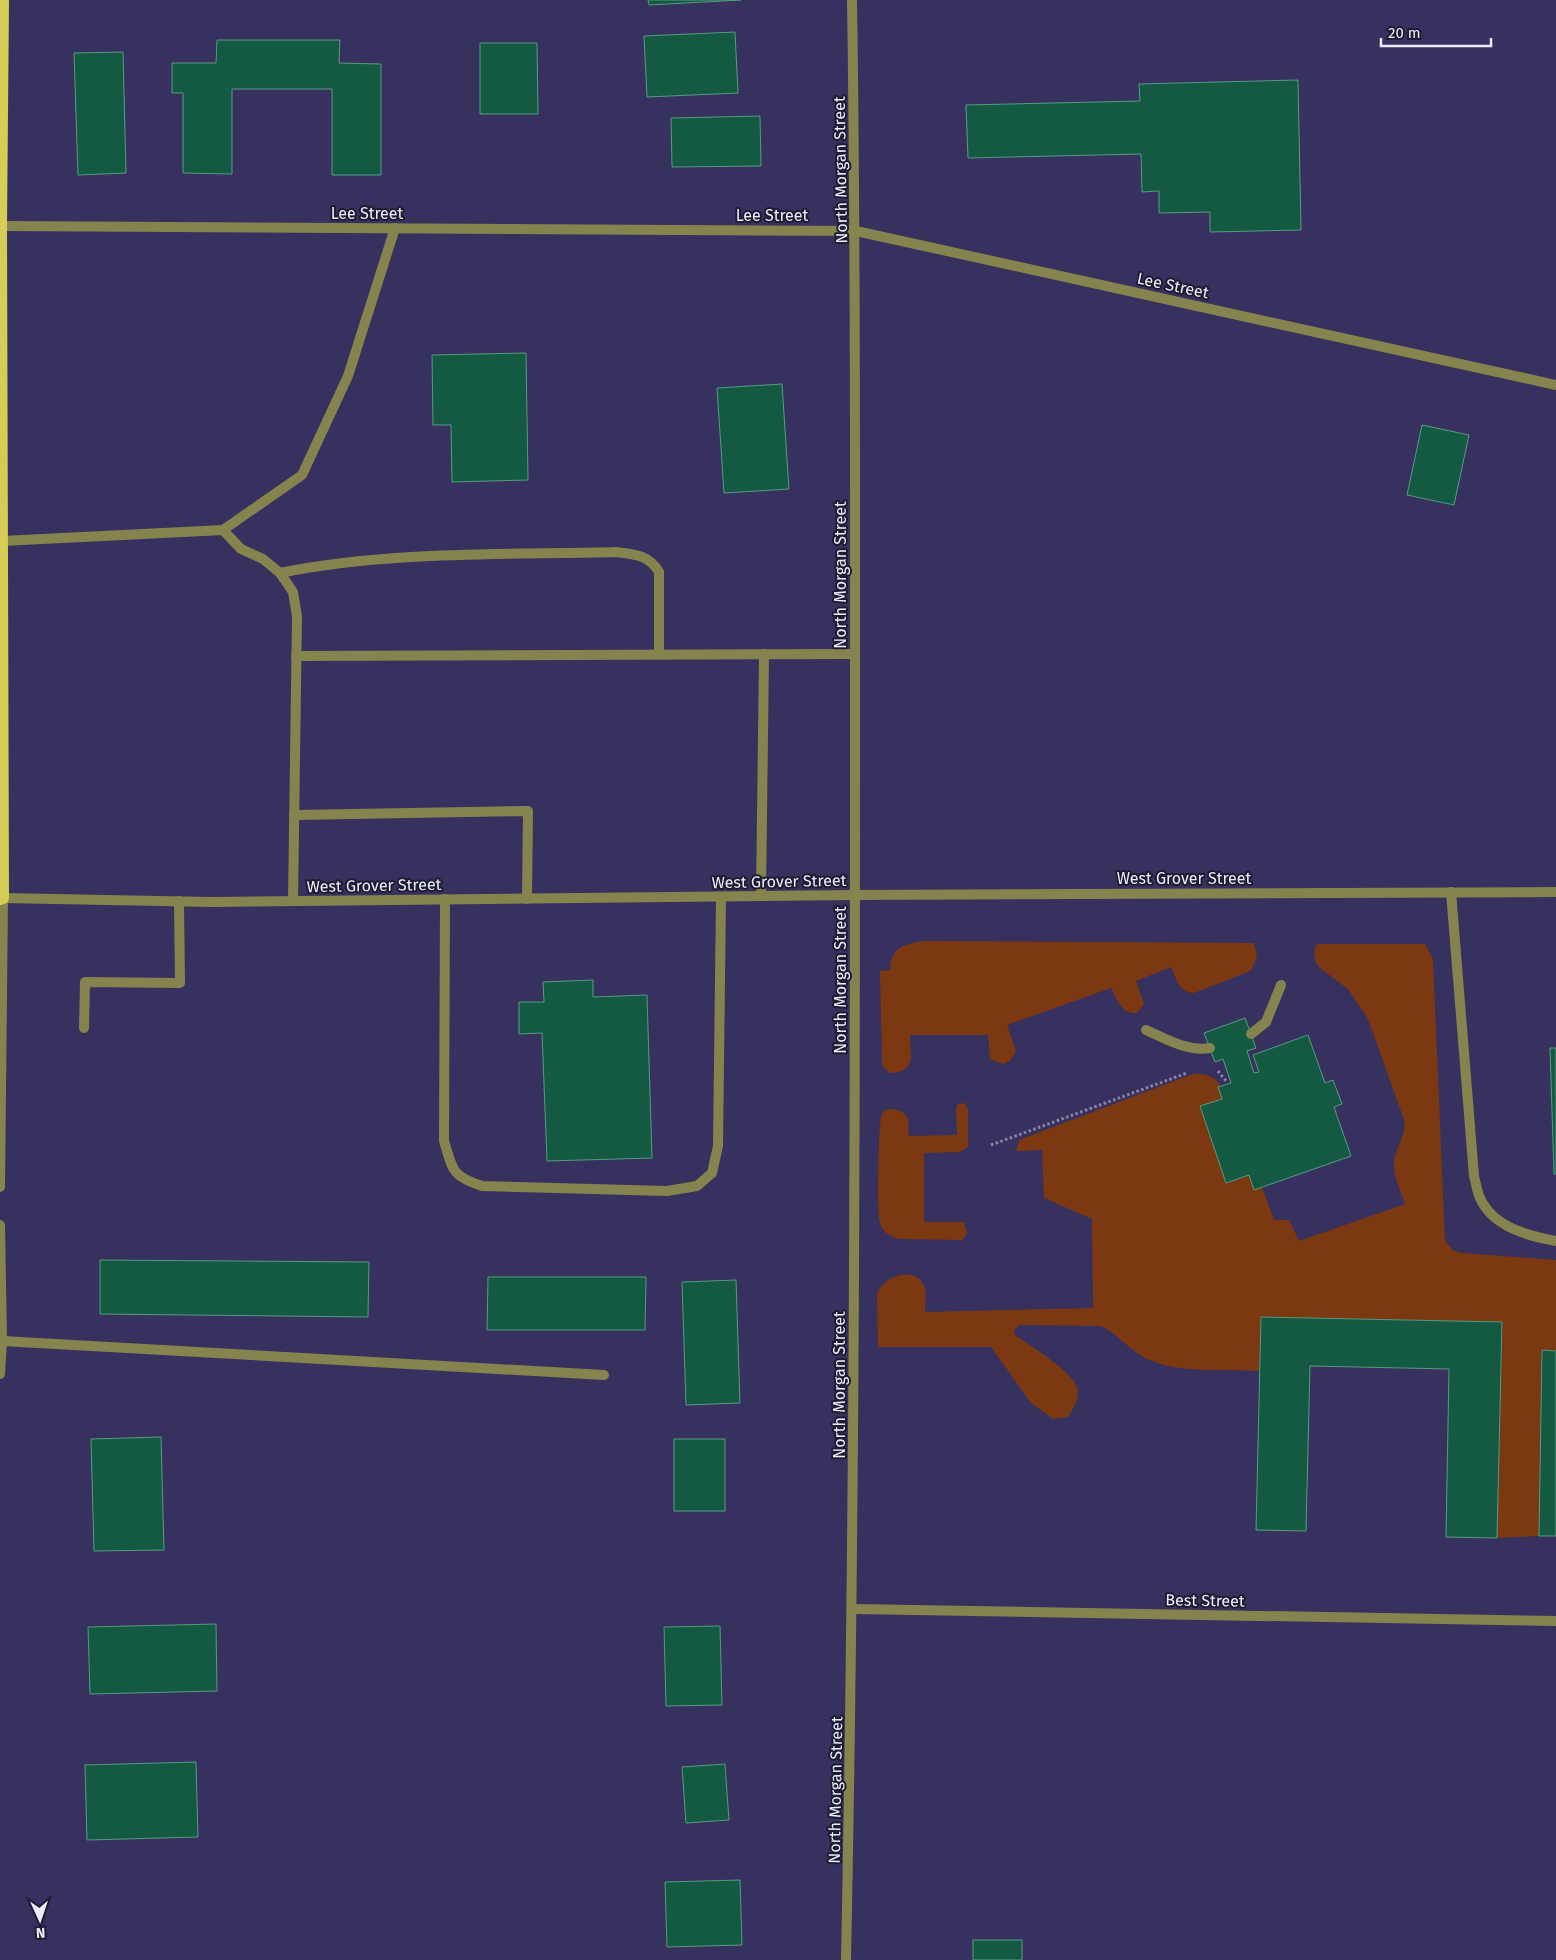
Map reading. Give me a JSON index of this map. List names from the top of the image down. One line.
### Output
{"streets":{"street":["North Morgan Street","Lee Street","West Grover Street","Best Street"]},"crossings":[["North Morgan Street","Lee Street"],["North Morgan Street","West Grover Street"],["North Morgan Street","Best Street"]],"scale_bar":"20 m","north":"bottom"}
